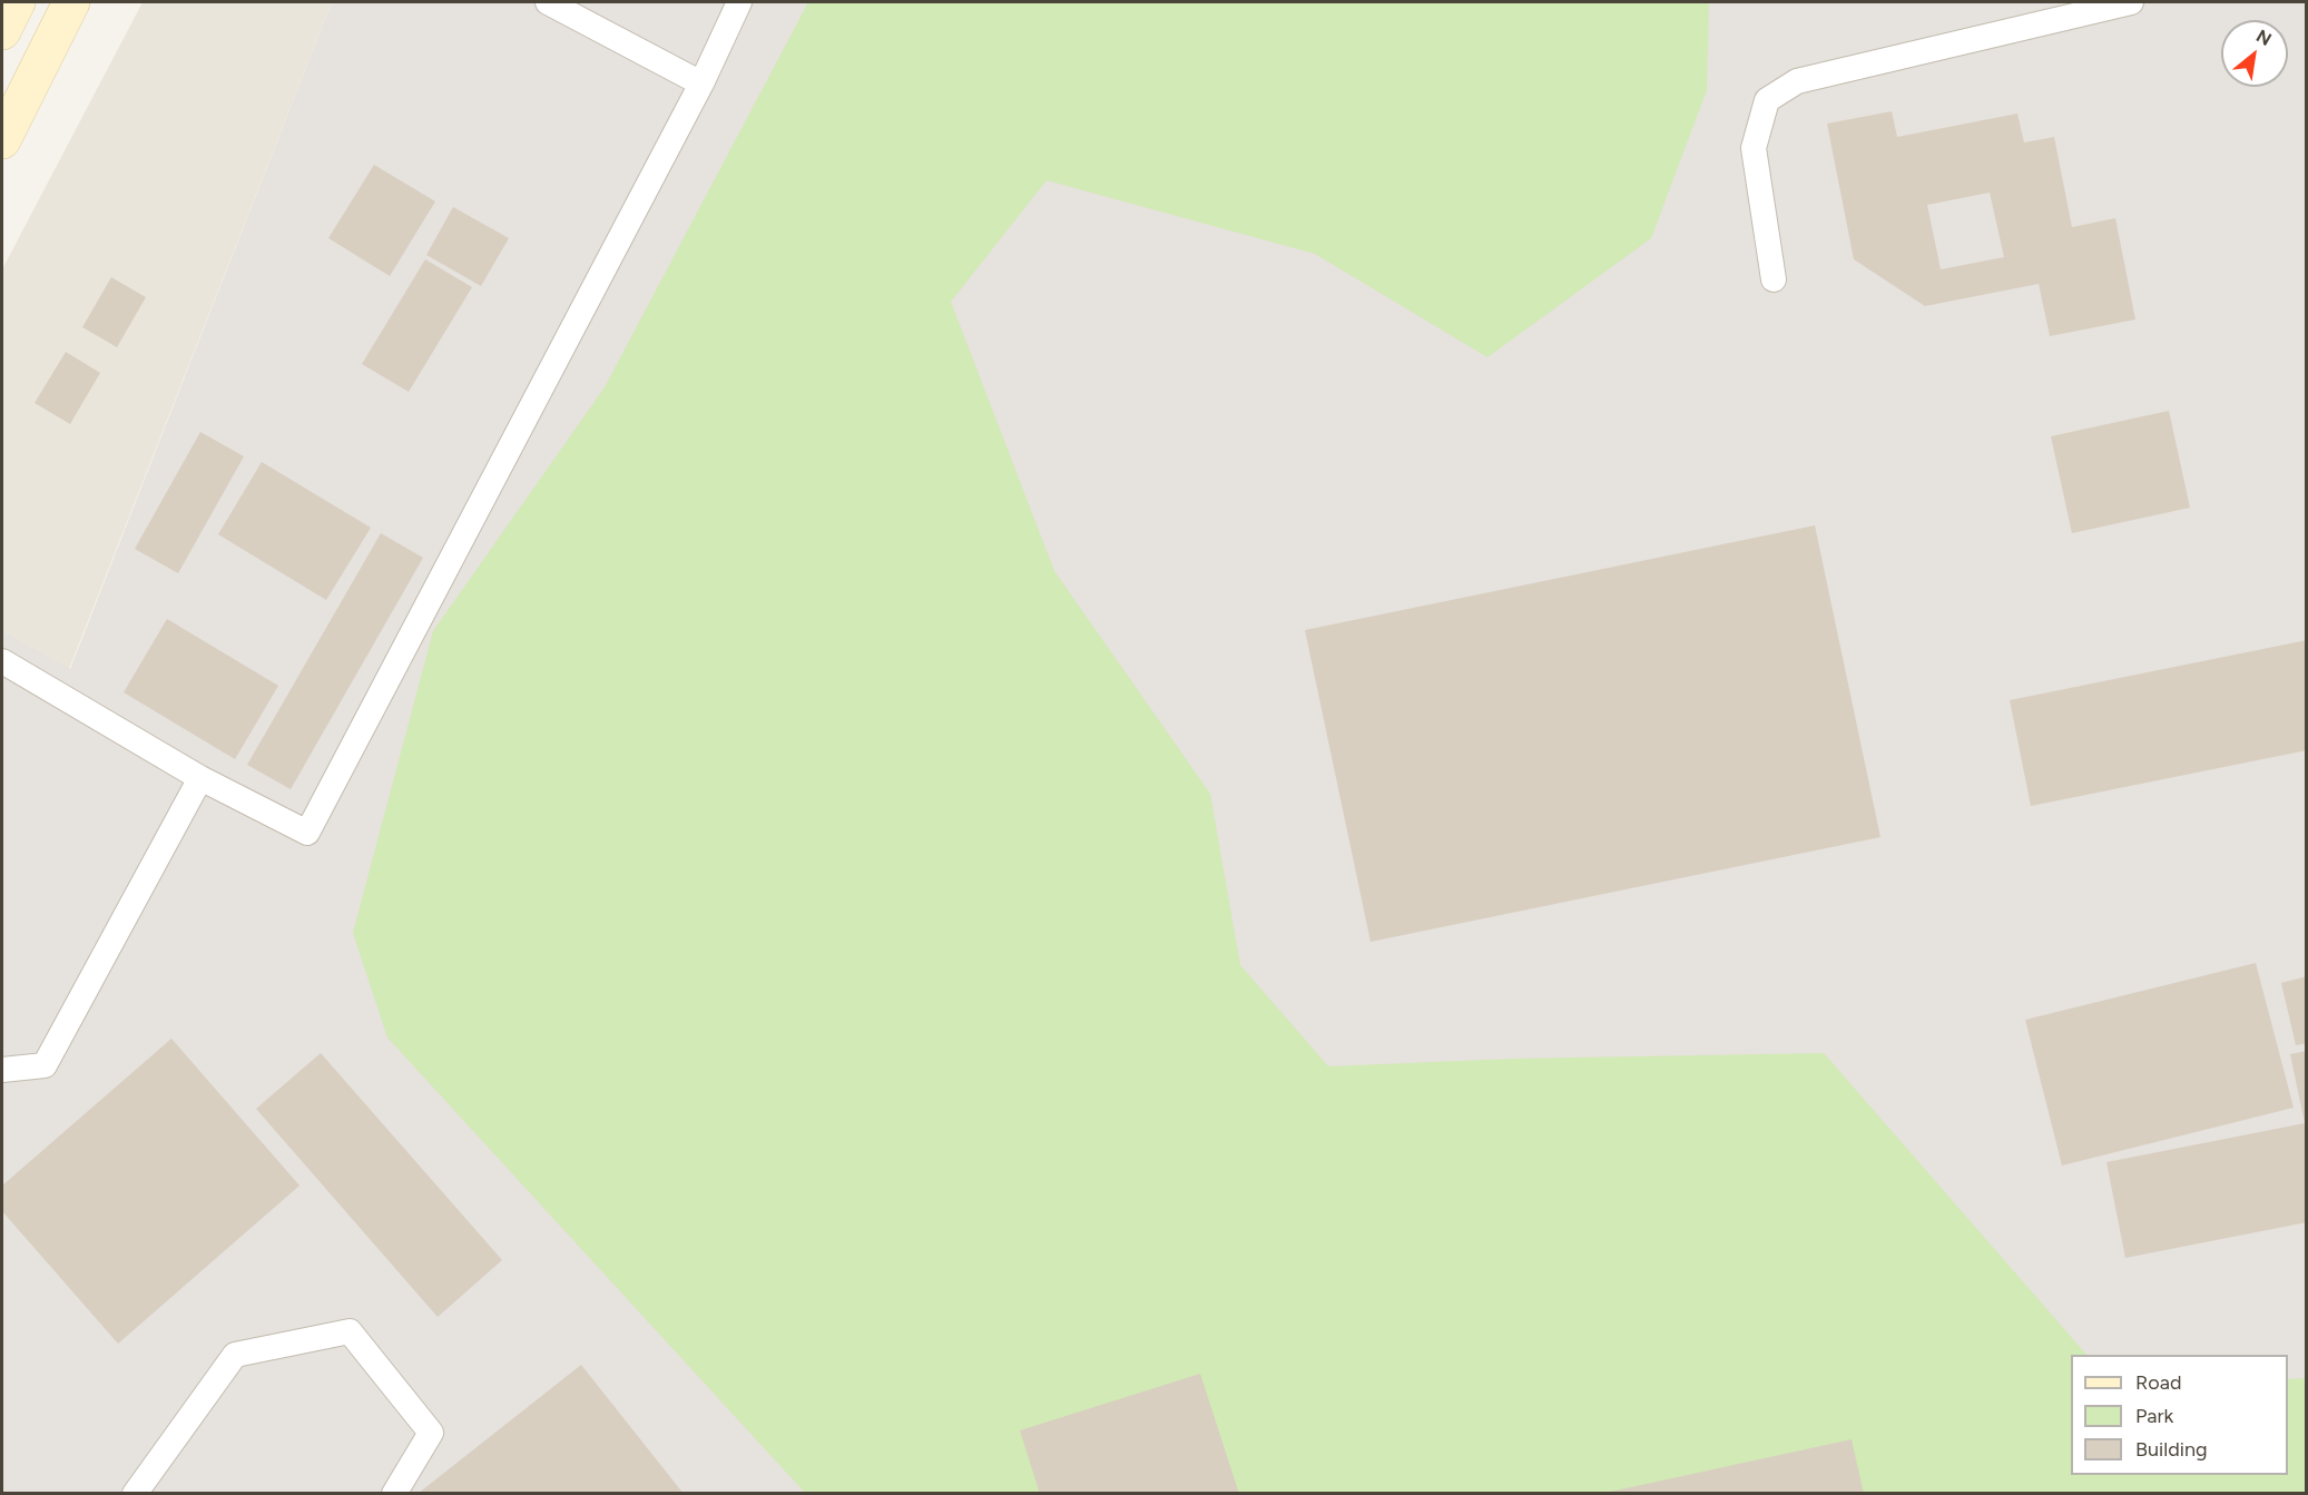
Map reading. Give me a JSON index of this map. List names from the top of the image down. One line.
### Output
{"legend":["Road","Park","Building"],"north":"top right"}
